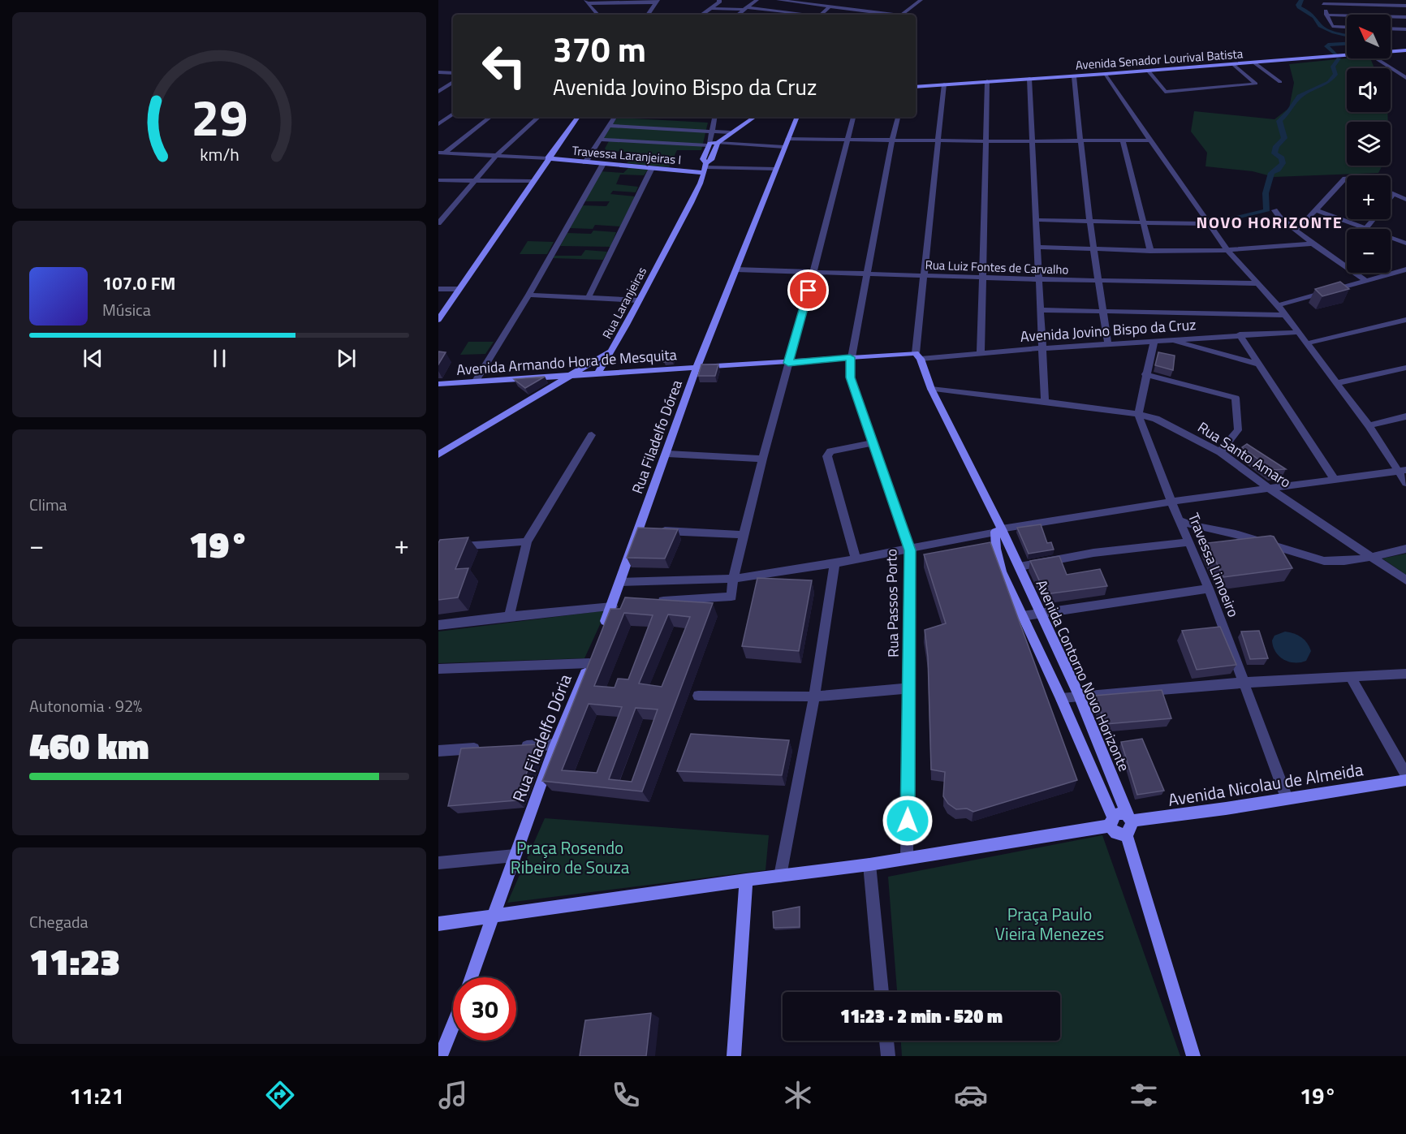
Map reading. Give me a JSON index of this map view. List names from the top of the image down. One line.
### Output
{"streets":{"street":["Avenida Senador Lourival Batista","Travessa Laranjeiras I","Rua Luiz Fontes de Carvalho","Rua Laranjeiras","Avenida Jovino Bispo da Cruz","Avenida Armando Hora de Mesquita","Rua Filadelfo Dórea","Rua Santo Amaro","Travessa Limoeiro","Rua Passos Porto","Avenida Contorno Novo Horizonte","Rua Filadelfo Dória","Avenida Nicolau de Almeida"]},"crossings":[["Travessa Laranjeiras I","Rua Laranjeiras"],["Rua Luiz Fontes de Carvalho","Rua Filadelfo Dórea"],["Rua Luiz Fontes de Carvalho","Rua Passos Porto"],["Rua Laranjeiras","Avenida Armando Hora de Mesquita"],["Avenida Jovino Bispo da Cruz","Avenida Armando Hora de Mesquita"],["Avenida Jovino Bispo da Cruz","Rua Filadelfo Dórea"],["Avenida Jovino Bispo da Cruz","Rua Passos Porto"],["Avenida Armando Hora de Mesquita","Rua Filadelfo Dórea"],["Rua Santo Amaro","Travessa Limoeiro"],["Travessa Limoeiro","Avenida Nicolau de Almeida"],["Avenida Contorno Novo Horizonte","Avenida Nicolau de Almeida"]],"districts":["NOVO HORIZONTE"],"parks":["Praça Rosendo Ribeiro de Souza","Praça Paulo Vieira Menezes"],"north":"top left","page":{"map_buttons":["+","−"],"turn":["370 m","Avenida Jovino Bispo da Cruz"],"song":["107.0 FM","Música"],"tile":["Clima",["Autonomia · 92%","460 km"],["Chegada","11:23"]],"heat":["−","19°","+"],"limit":"30","trip":"11:23 · 2 min · 520 m","tabs":["11:21","19°"],"gauge":["29","km/h"]}}
